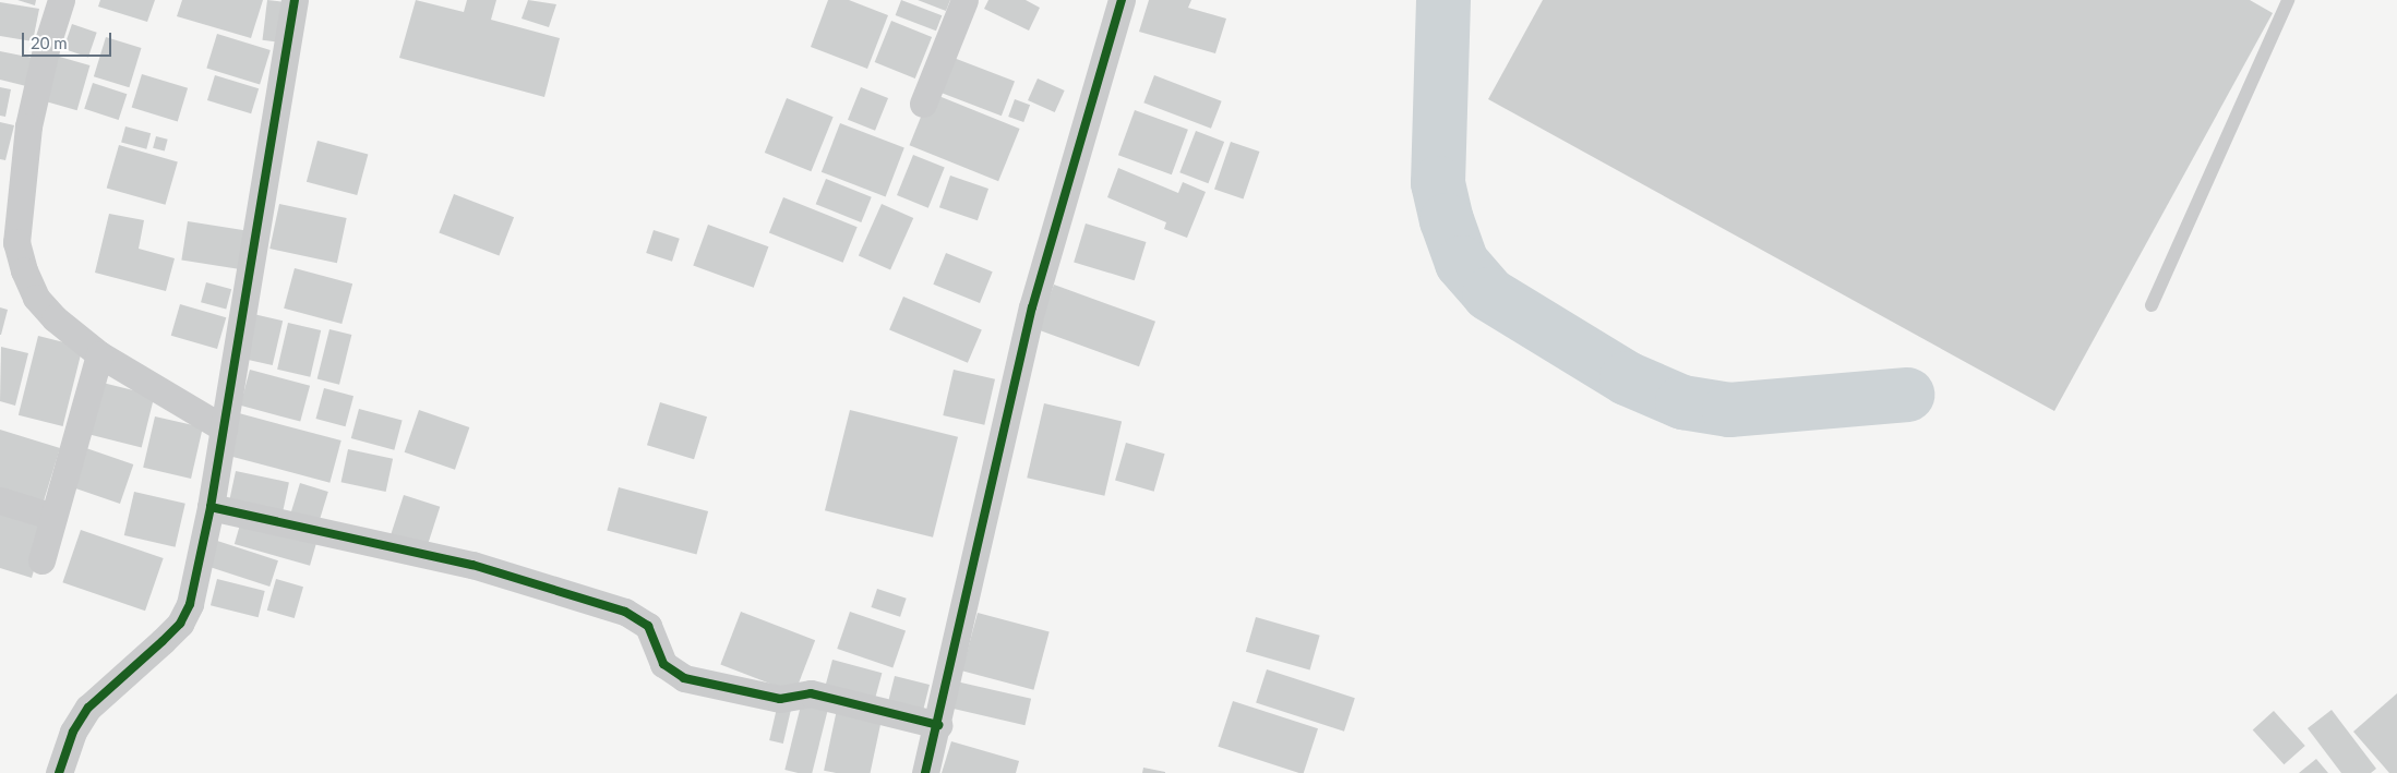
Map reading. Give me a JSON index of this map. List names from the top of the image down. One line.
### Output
{"scale_bar":"20 m"}
